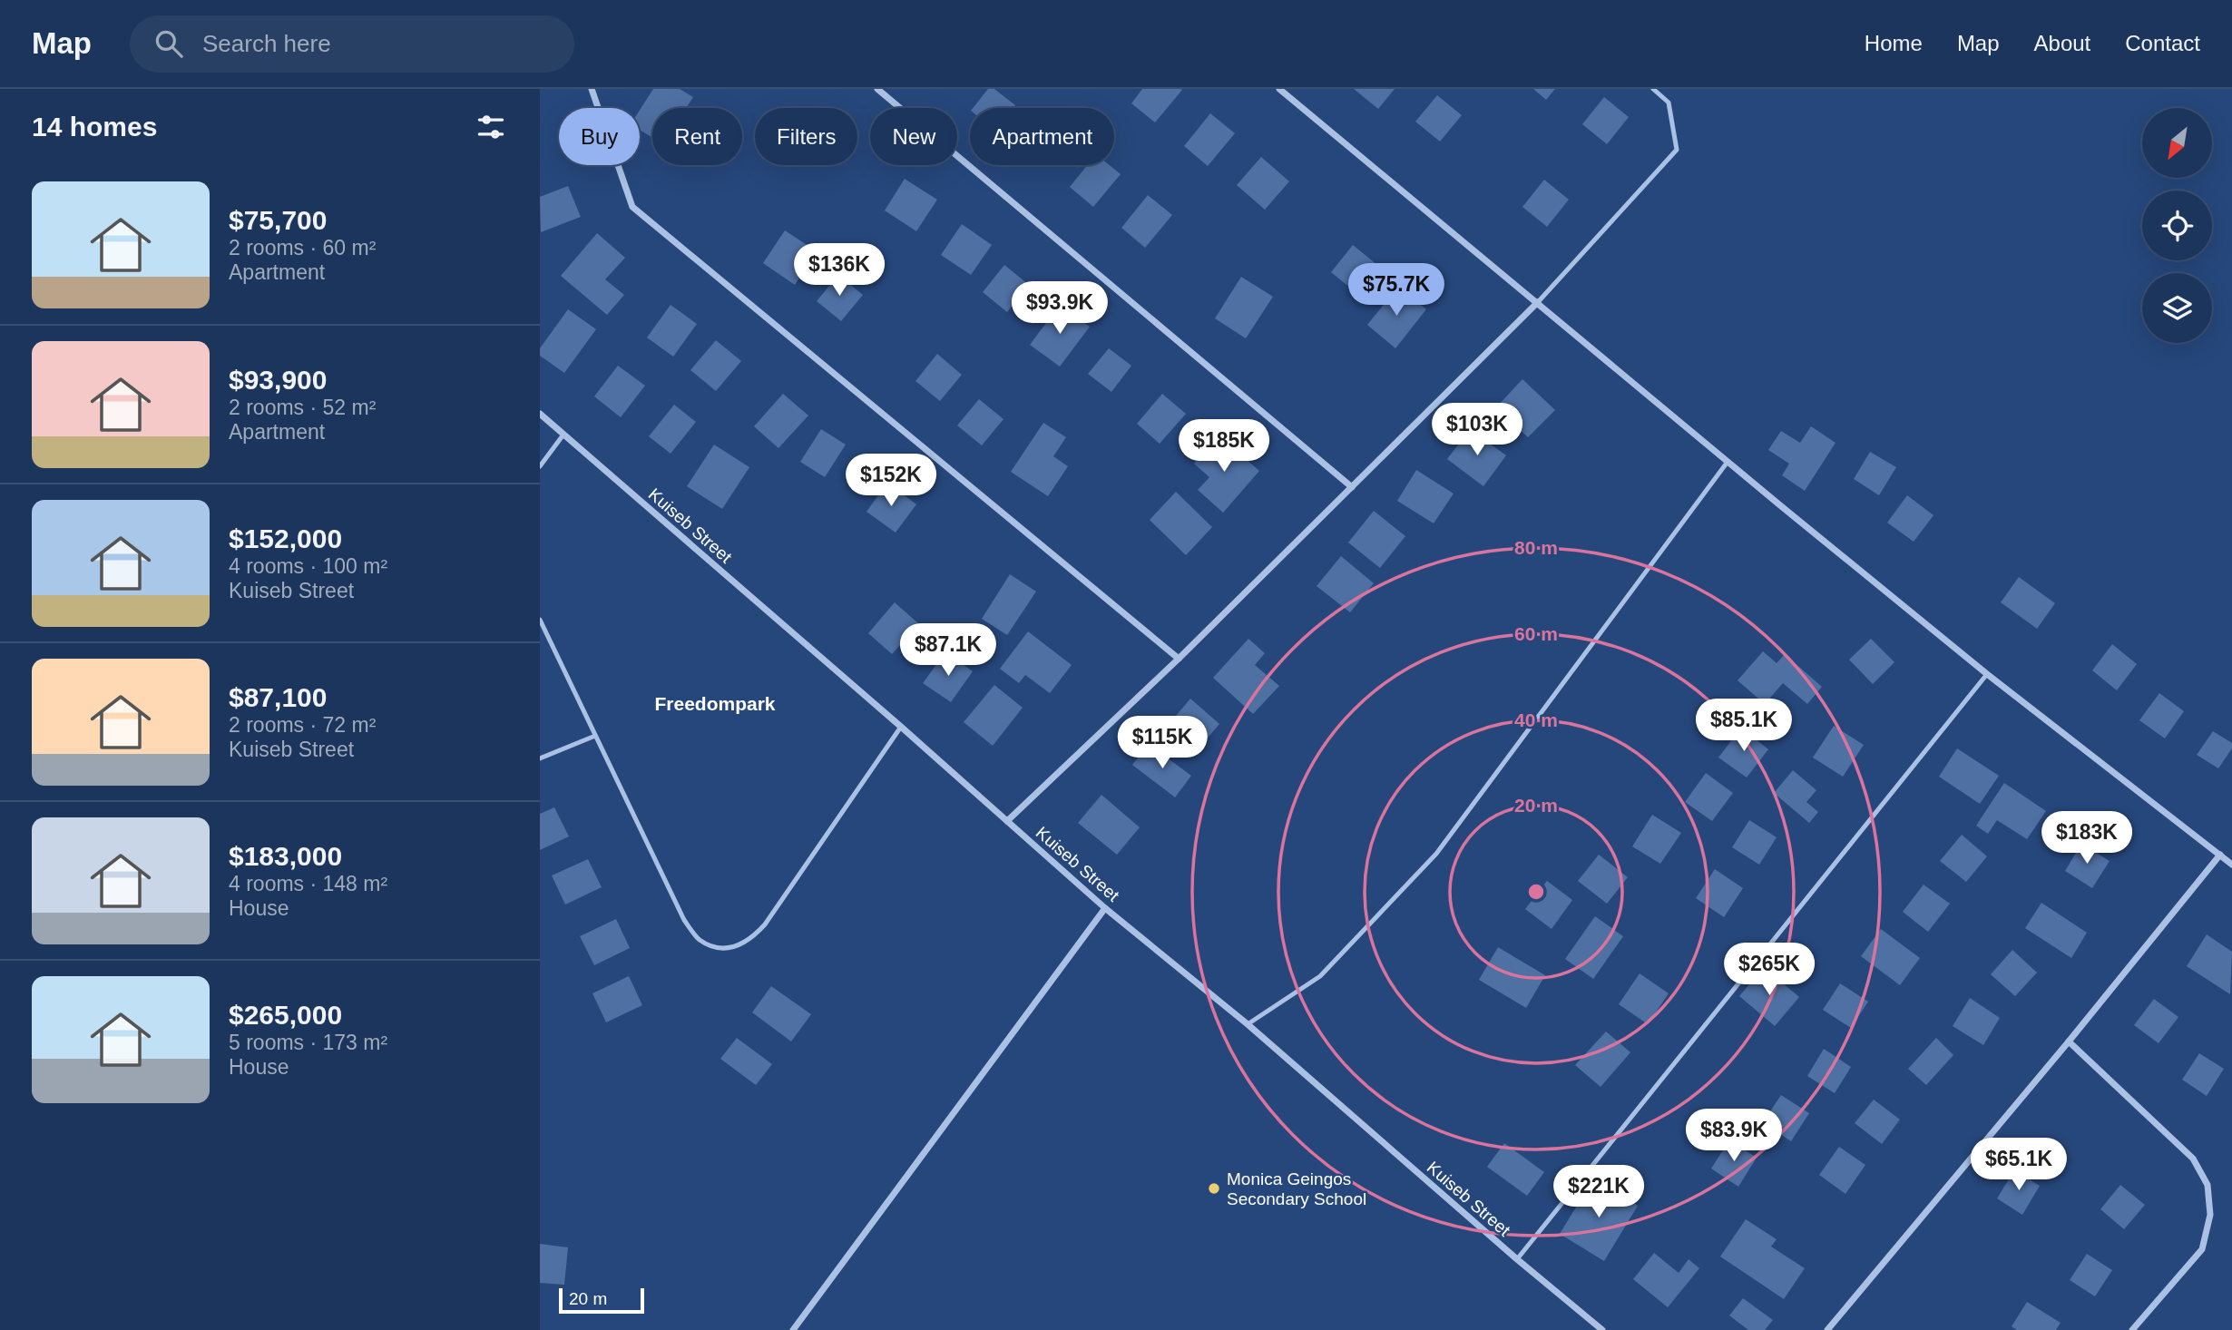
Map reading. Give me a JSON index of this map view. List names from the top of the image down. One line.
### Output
{"streets":{"street":["Kuiseb Street"]},"districts":["Freedompark"],"places":["Monica Geingos Secondary School"],"scale_bar":"20 m","north":"bottom left","page":{"header":"Map","search":"Search here","nav":["Home","Map","About","Contact"],"heading":"14 homes","chip":["Buy","Rent","Filters","New","Apartment"],"list":[{"name":"$75,700","note":"2 rooms · 60 m² · Apartment"},{"name":"$93,900","note":"2 rooms · 52 m² · Apartment"},{"name":"$152,000","note":"4 rooms · 100 m² · Kuiseb Street"},{"name":"$87,100","note":"2 rooms · 72 m² · Kuiseb Street"},{"name":"$183,000","note":"4 rooms · 148 m² · House"},{"name":"$265,000","note":"5 rooms · 173 m² · House"}],"price":["$136K","$75.7K","$93.9K","$103K","$185K","$152K","$87.1K","$85.1K","$115K","$183K","$265K","$83.9K","$65.1K","$221K"],"scale":"20 m"},"rings":["80 m","60 m","40 m","20 m"]}
